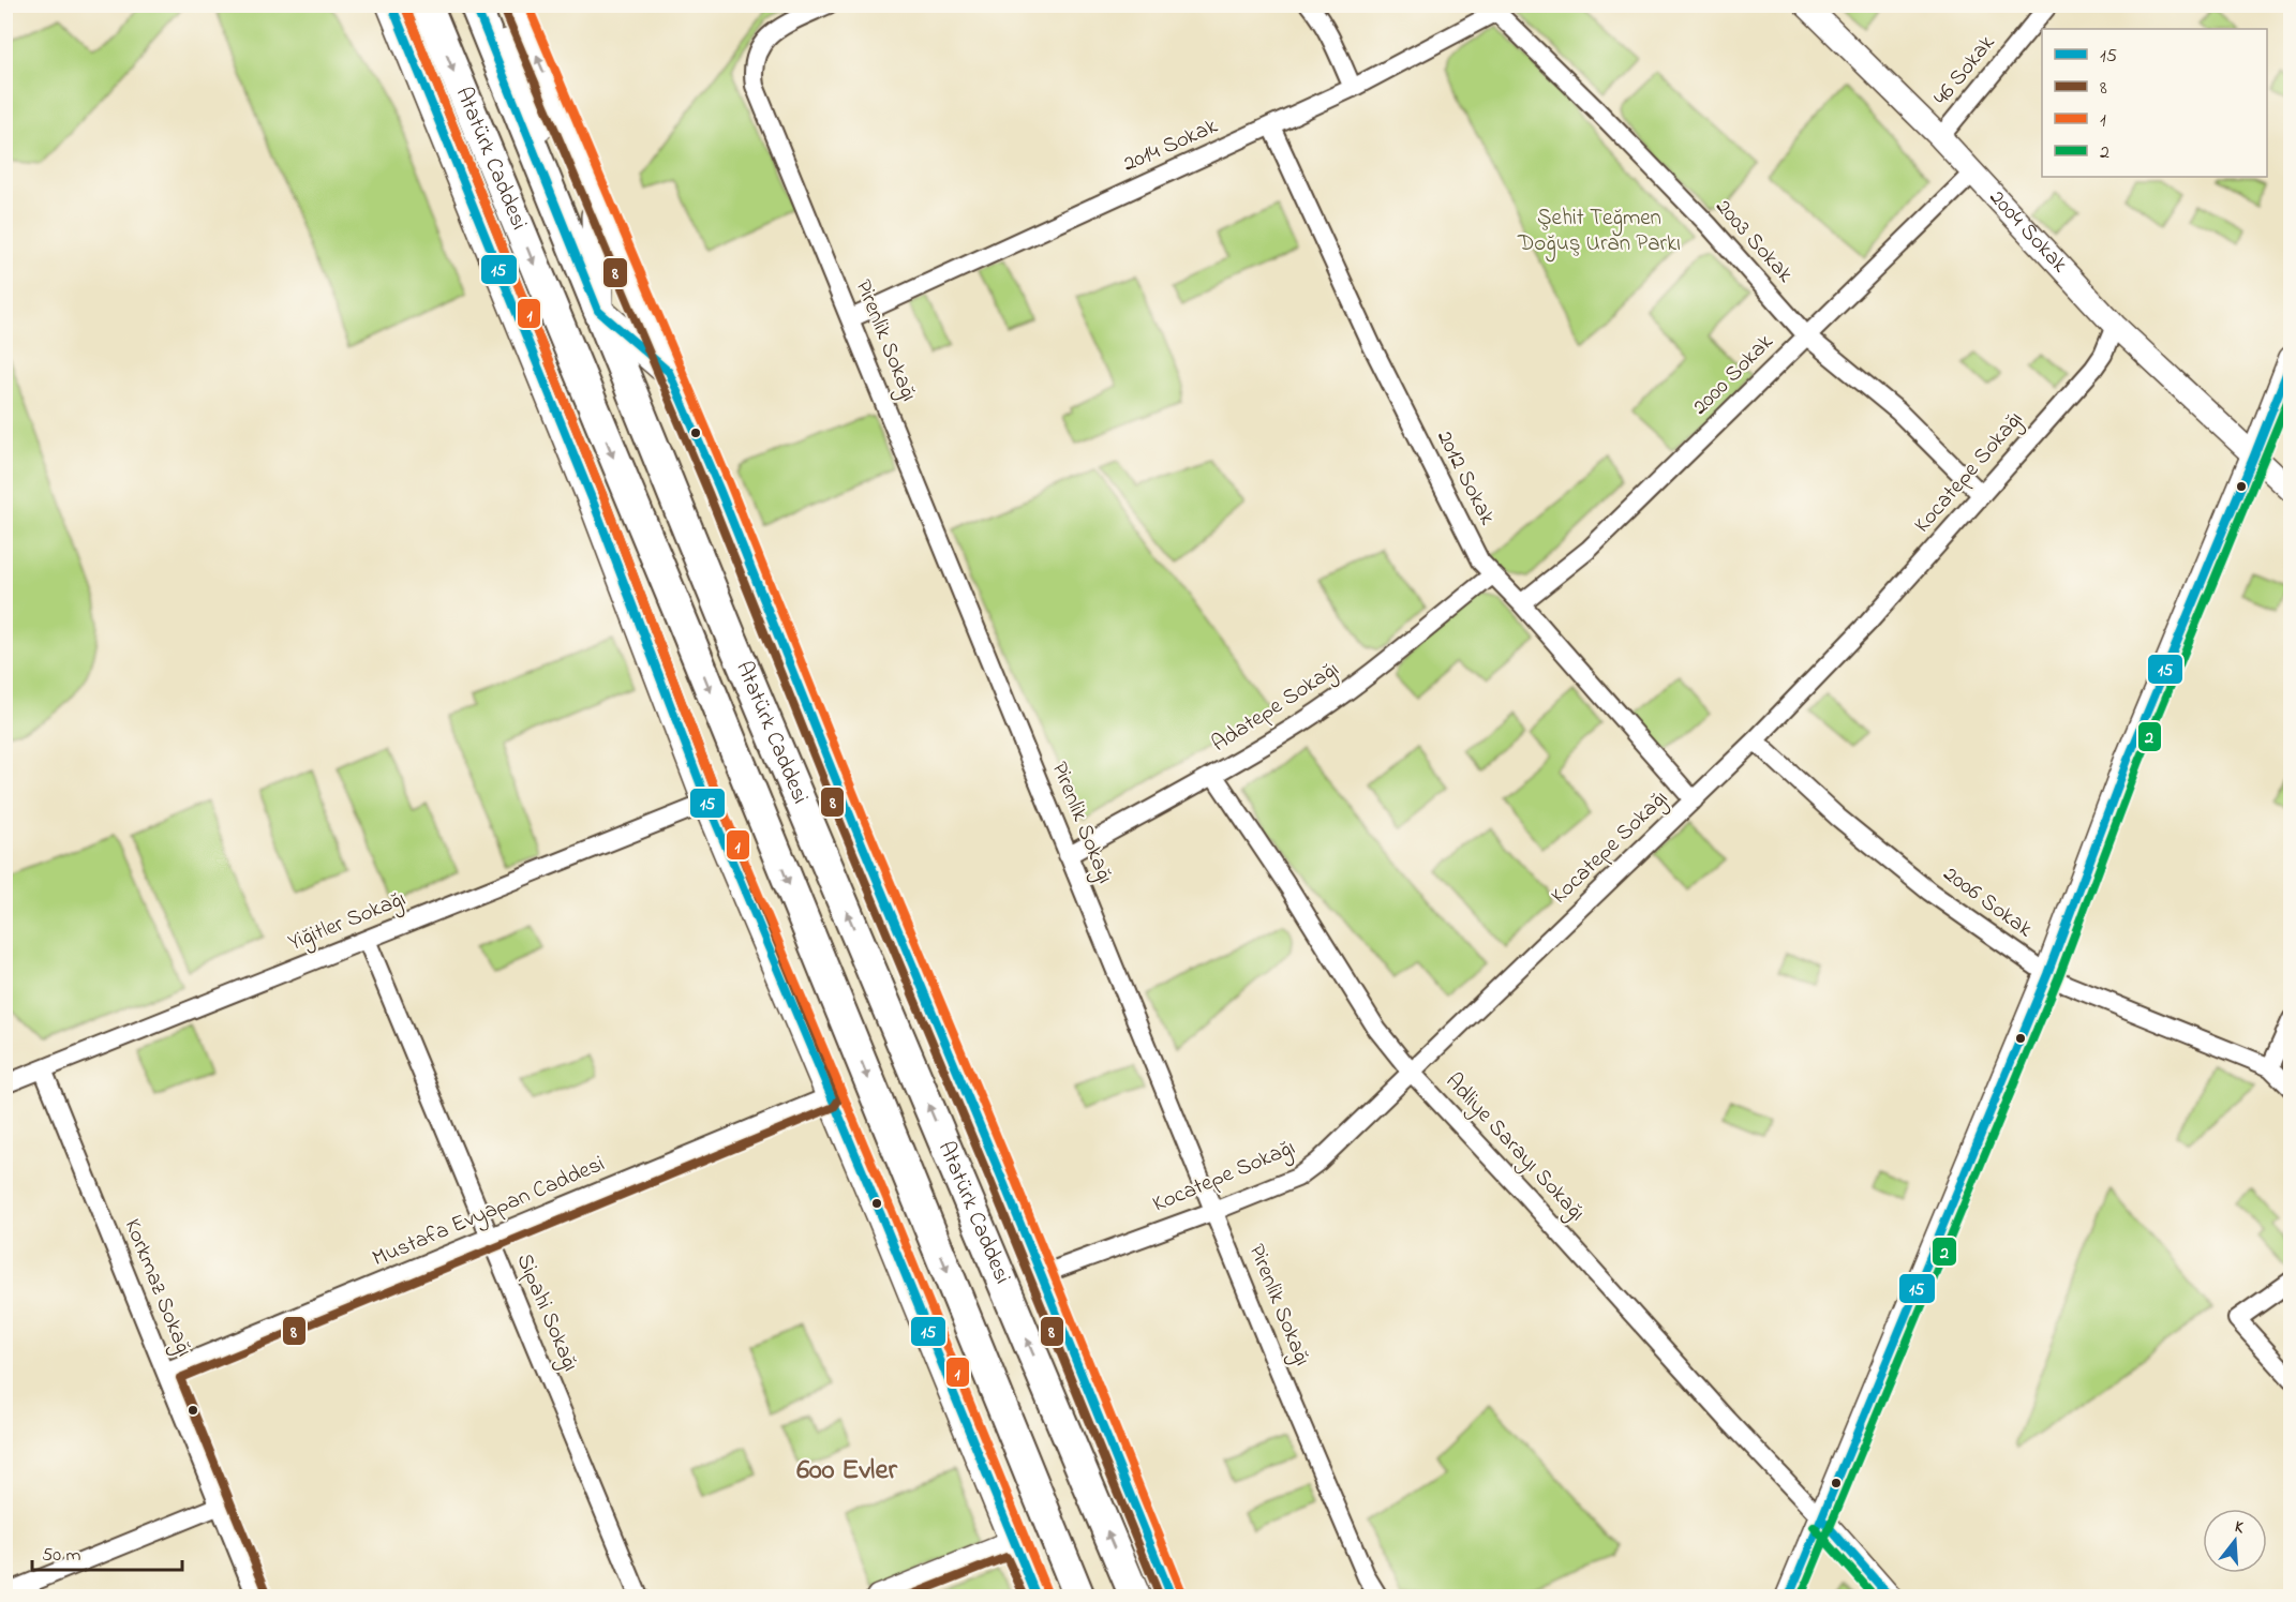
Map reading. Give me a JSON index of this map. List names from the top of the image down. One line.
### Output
{"streets":{"highway":["Atatürk Caddesi"],"street":["46 Sokak","2014 Sokak","2004 Sokak","2003 Sokak","Pirenlik Sokağı","2000 Sokak","Kocatepe Sokağı","2012 Sokak","Adatepe Sokağı","2006 Sokak","Yiğitler Sokağı","Adliye Sarayı Sokağı","Mustafa Evyapan Caddesi","Korkmaz Sokağı","Sipahi Sokağı"]},"crossings":[["46 Sokak","2004 Sokak"],["2014 Sokak","2003 Sokak"],["2014 Sokak","Pirenlik Sokağı"],["2014 Sokak","2012 Sokak"],["Atatürk Caddesi","Kocatepe Sokağı"],["2004 Sokak","2000 Sokak"],["2004 Sokak","Kocatepe Sokağı"],["2003 Sokak","2000 Sokak"],["2003 Sokak","Kocatepe Sokağı"],["Pirenlik Sokağı","Kocatepe Sokağı"],["Pirenlik Sokağı","Adatepe Sokağı"],["2000 Sokak","2012 Sokak"],["Kocatepe Sokağı","2012 Sokak"],["Kocatepe Sokağı","2006 Sokak"],["Kocatepe Sokağı","Adliye Sarayı Sokağı"],["2012 Sokak","Adatepe Sokağı"],["Adatepe Sokağı","Adliye Sarayı Sokağı"],["Yiğitler Sokağı","Korkmaz Sokağı"],["Yiğitler Sokağı","Sipahi Sokağı"],["Mustafa Evyapan Caddesi","Korkmaz Sokağı"],["Mustafa Evyapan Caddesi","Sipahi Sokağı"]],"districts":["600 Evler"],"parks":["Şehit Teğmen Doğuş Uran Parkı"],"lines":["transit line 15","transit line 8","transit line 1","transit line 2"],"legend":["15","8","1","2"],"scale_bar":"50 m","north":"top"}
